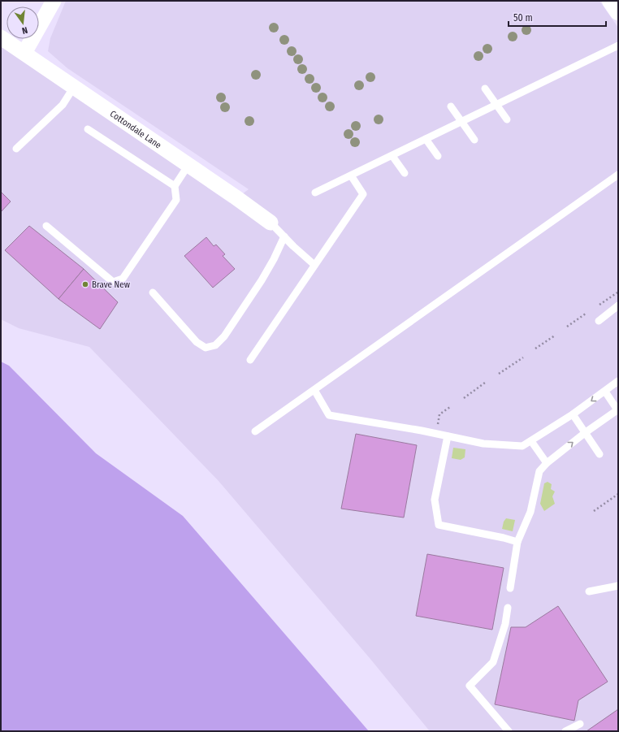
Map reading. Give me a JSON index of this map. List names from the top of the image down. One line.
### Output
{"streets":{"street":["Cottondale Lane"]},"places":["Brave New"],"scale_bar":"50 m","north":"bottom"}
